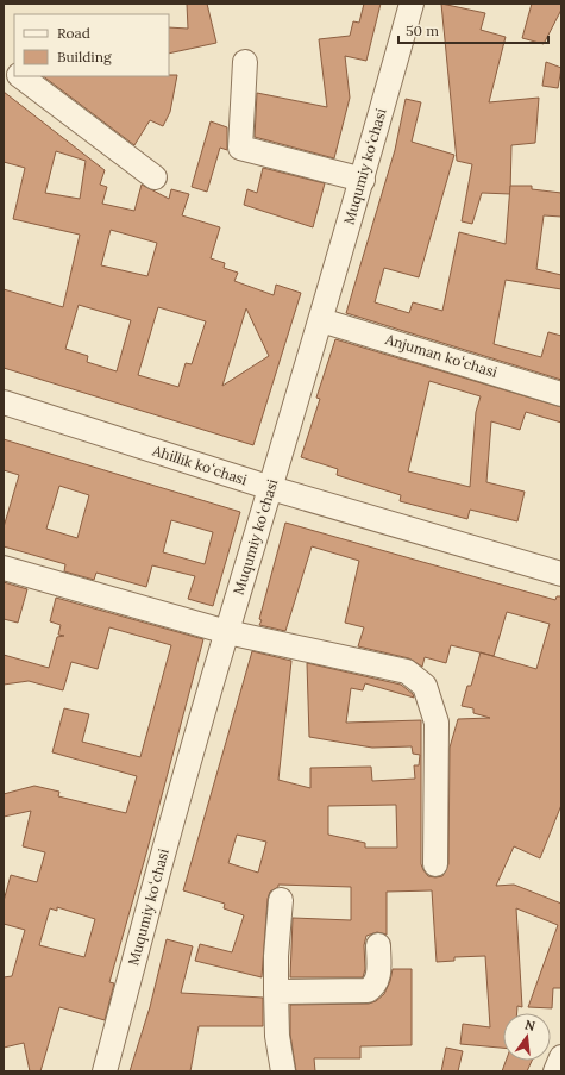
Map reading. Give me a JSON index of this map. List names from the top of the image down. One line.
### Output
{"streets":{"street":["Muqumiy koʻchasi","Anjuman koʻchasi","Ahillik koʻchasi"]},"crossings":[["Muqumiy koʻchasi","Anjuman koʻchasi"],["Muqumiy koʻchasi","Ahillik koʻchasi"]],"legend":["Road","Building"],"scale_bar":"50 m","north":"top"}
